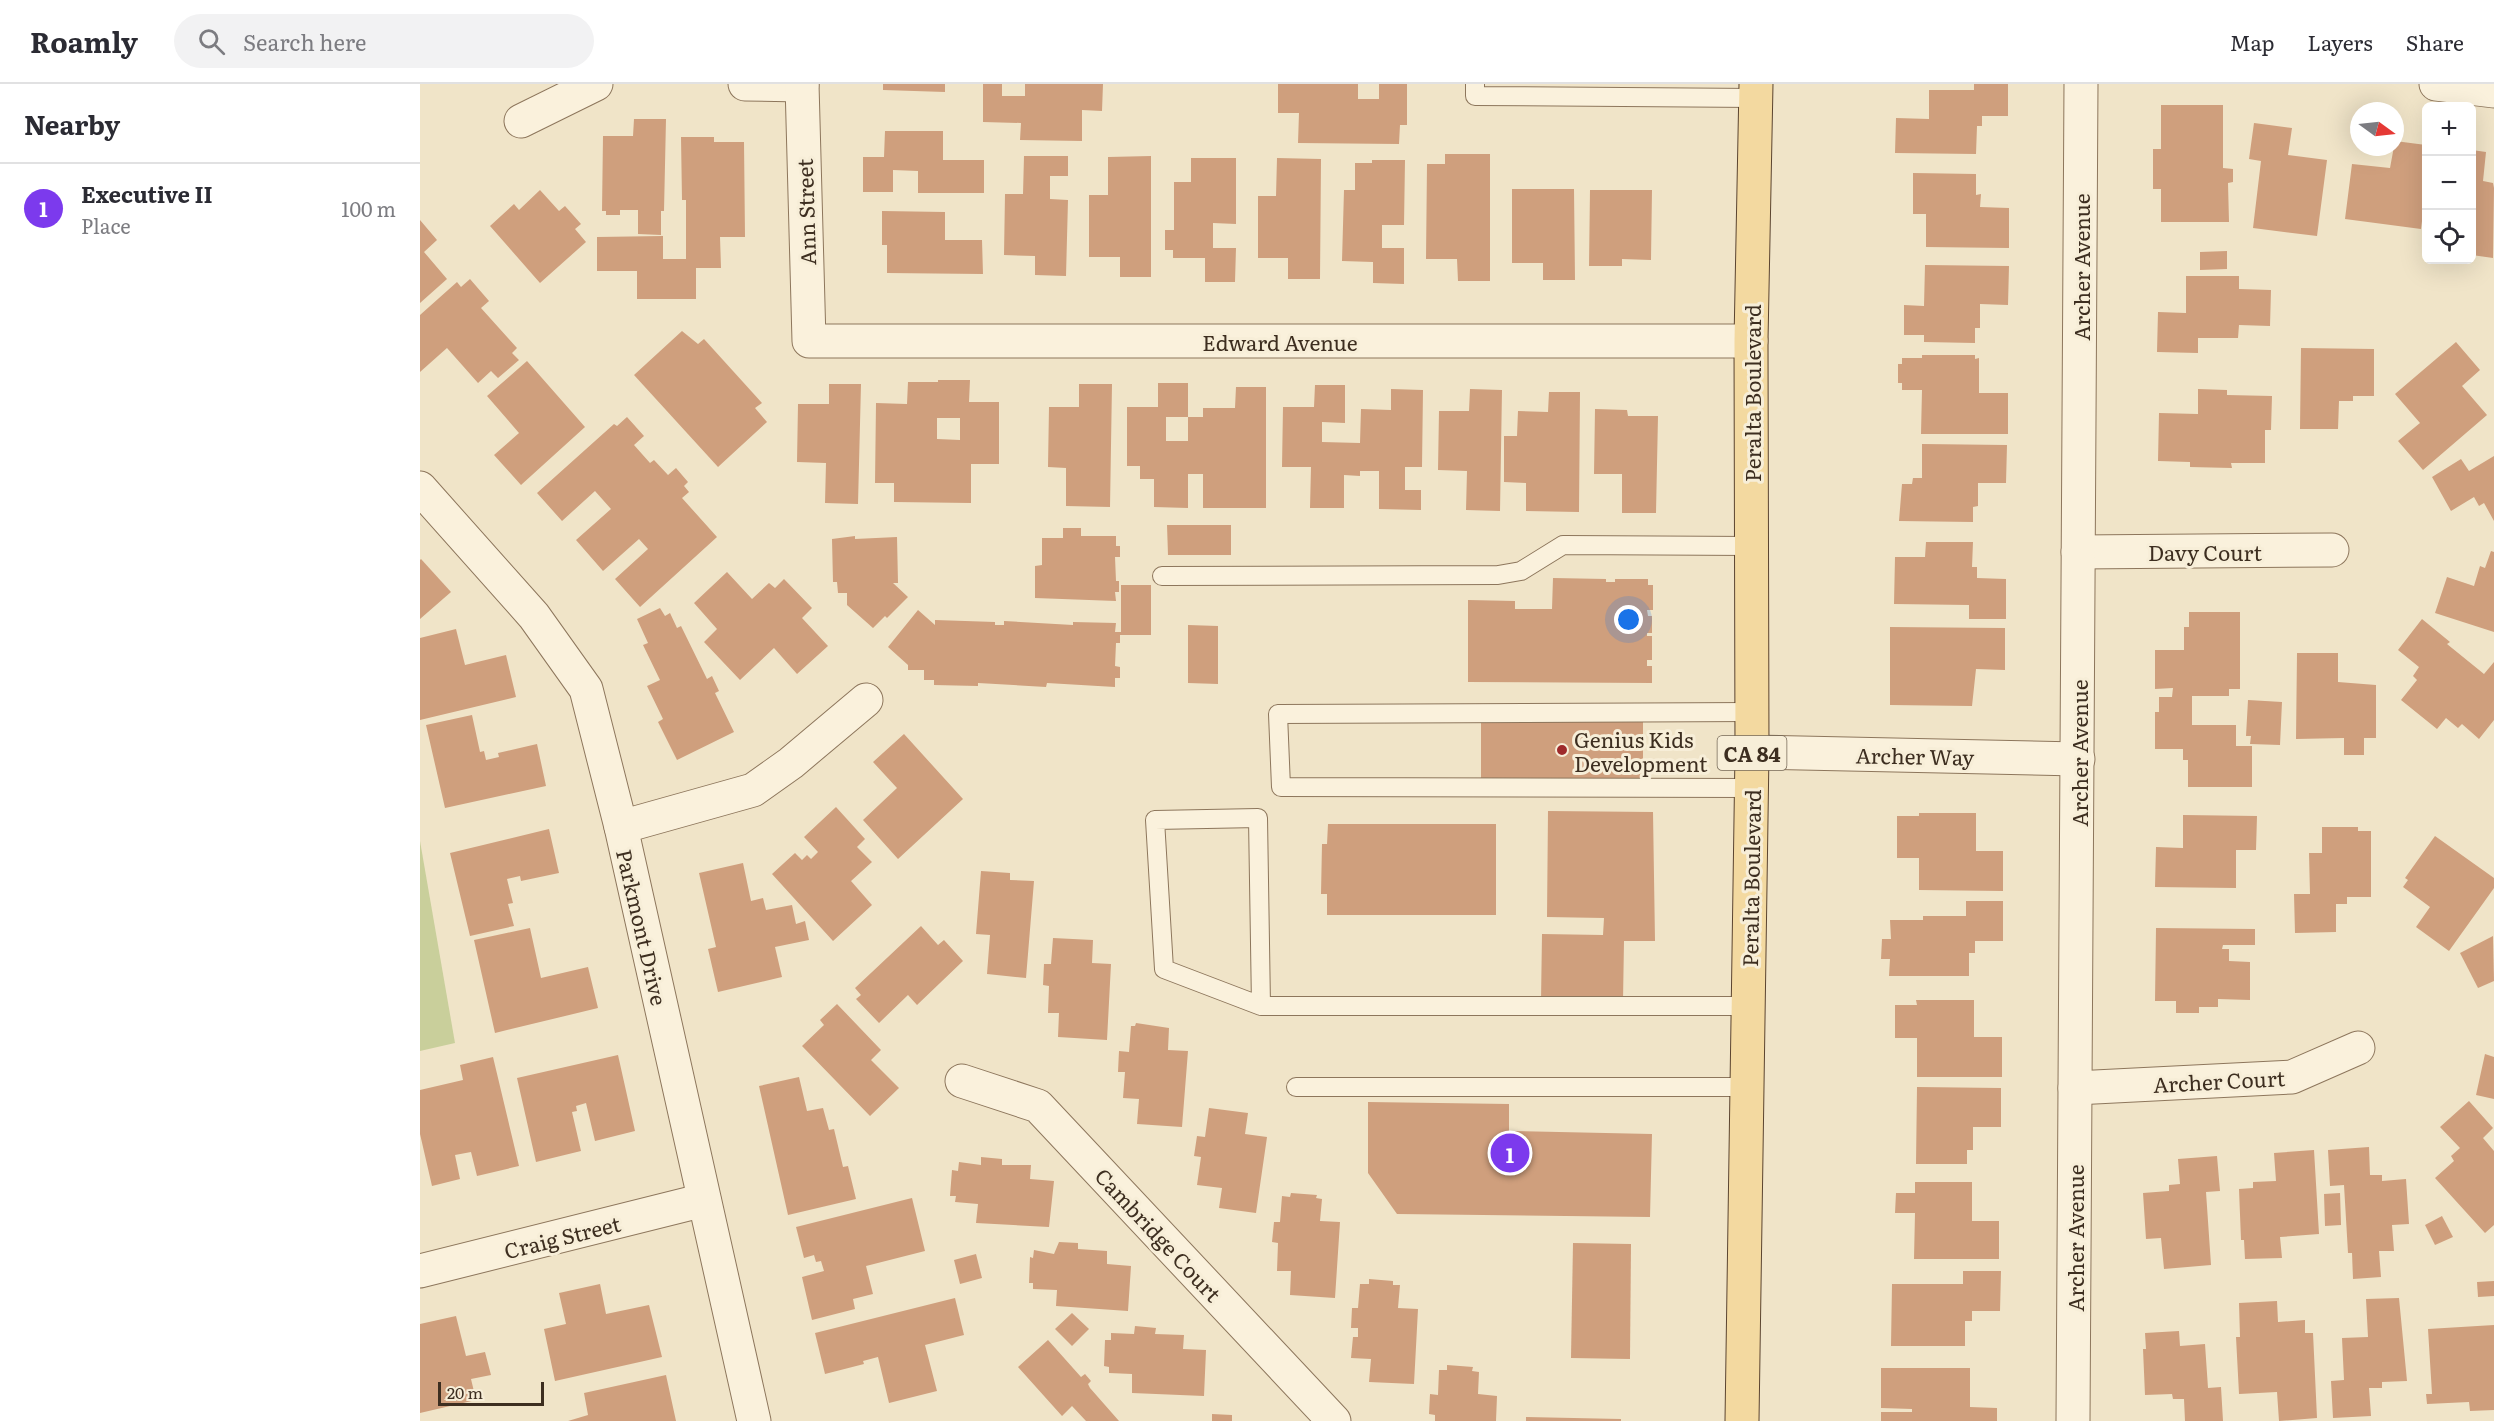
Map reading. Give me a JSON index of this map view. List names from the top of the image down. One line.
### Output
{"streets":{"main road":["Peralta Boulevard","CA 84"],"street":["Ann Street","Archer Avenue","Edward Avenue","Davy Court","Archer Way","Parkmont Drive","Archer Court","Cambridge Court","Craig Street"]},"crossings":[["Ann Street","Edward Avenue"],["Archer Avenue","Davy Court"],["Archer Avenue","Archer Way"],["Archer Avenue","Archer Court"],["Edward Avenue","Peralta Boulevard"],["Peralta Boulevard","Archer Way"],["Parkmont Drive","Craig Street"]],"places":["Genius Kids Development"],"scale_bar":"20 m","north":"right","page":{"header":"Roamly","search":"Search here","nav":["Map","Layers","Share"],"heading":"Nearby","map_buttons":["+","−"],"list":[{"mark":"1","name":"Executive II","note":"Place","value":"100 m"}],"pins":"1","scale":"20 m"}}
